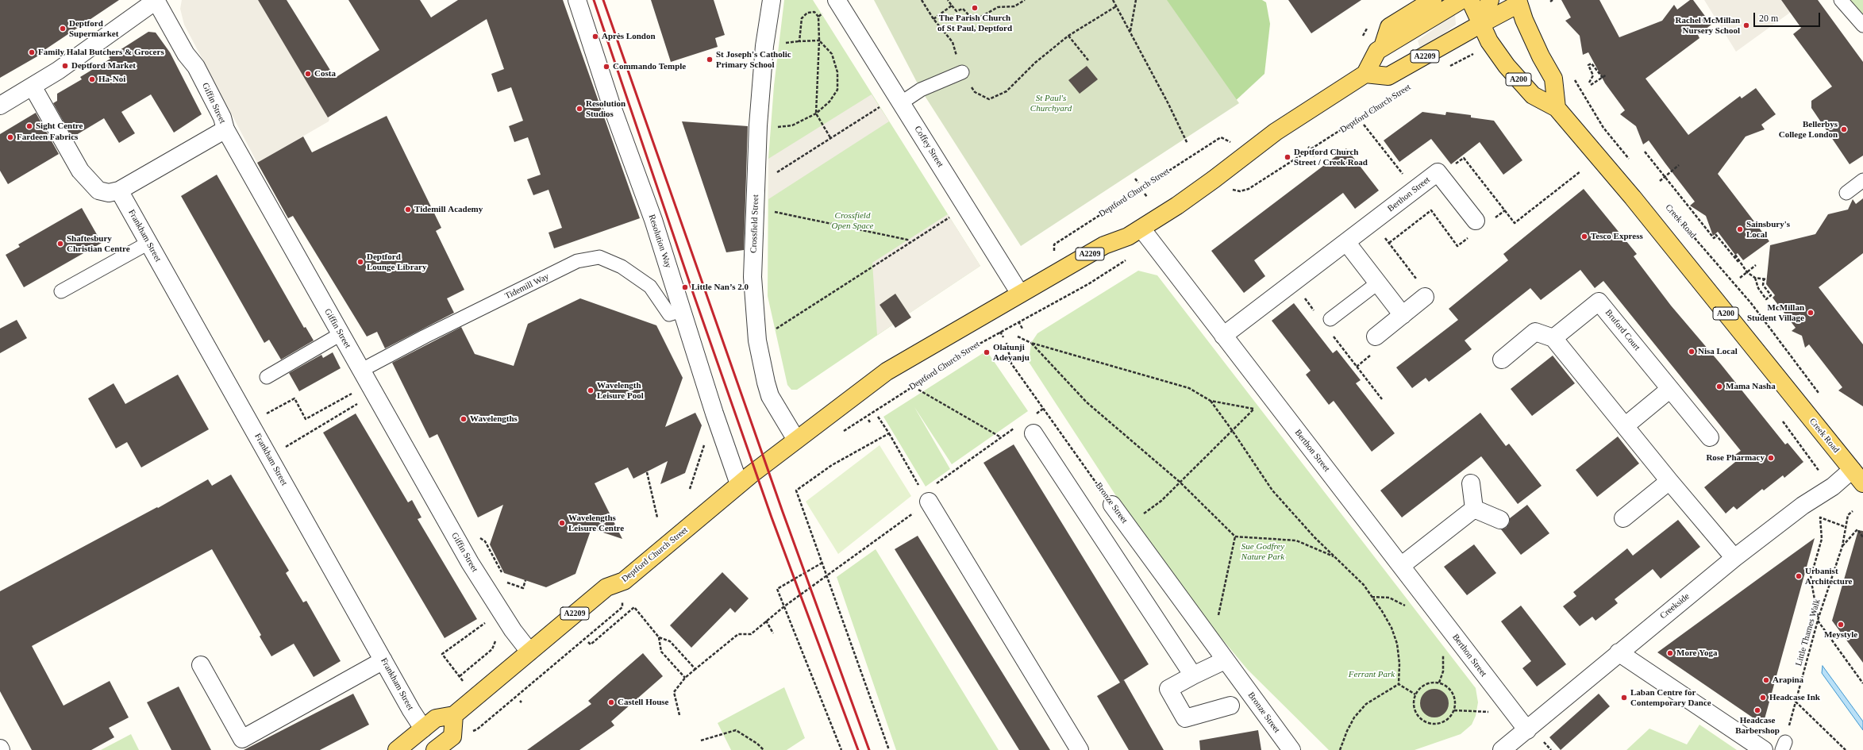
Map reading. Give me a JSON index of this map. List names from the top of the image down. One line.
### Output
{"streets":{"main road":["A2209","A200","Deptford Church Street","Creek Road"],"street":["Giffin Street","Coffey Street","Berthon Street","Crossfield Street","Frankham Street","Resolution Way","Bruford Court","Bronze Street","Creekside"],"lane":["Tidemill Way"],"path":["Little Thames Walk"]},"crossings":[["A2209","Deptford Church Street"],["A2209","Berthon Street"],["A2209","Creek Road"],["Giffin Street","Deptford Church Street"],["Giffin Street","Tidemill Way"],["Deptford Church Street","Coffey Street"],["Deptford Church Street","Berthon Street"],["Deptford Church Street","Crossfield Street"],["Deptford Church Street","Resolution Way"],["Berthon Street","Creekside"],["Creek Road","Creekside"],["Resolution Way","Tidemill Way"]],"parks":["St Paul's Churchyard","Crossfield Open Space","Sue Godfrey Nature Park","Ferrant Park"],"places":["The Parish Church of St Paul, Deptford","Rachel McMillan Nursery School","Deptford Supermarket","Après London","Family Halal Butchers & Grocers","St Joseph's Catholic Primary School","Deptford Market","Commando Temple","Costa","Ha-Noi","Resolution Studios","Sight Centre","Bellerbys College London","Fardeen Fabrics","Deptford Church Street / Creek Road","Tidemill Academy","Sainsbury's Local","Tesco Express","Shaftesbury Christian Centre","Deptford Lounge Library","Little Nan’s 2.0","McMillan Student Village","Nisa Local","Olatunji Adeyanju","Mama Nasha","Wavelength Leisure Pool","Wavelengths","Rose Pharmacy","Wavelengths Leisure Centre","Urbanist Architecture","Meystyle","More Yoga","Arapina","Laban Centre for Contemporary Dance","Headcase Ink","Castell House","Headcase Barbershop"],"scale_bar":"20 m"}
